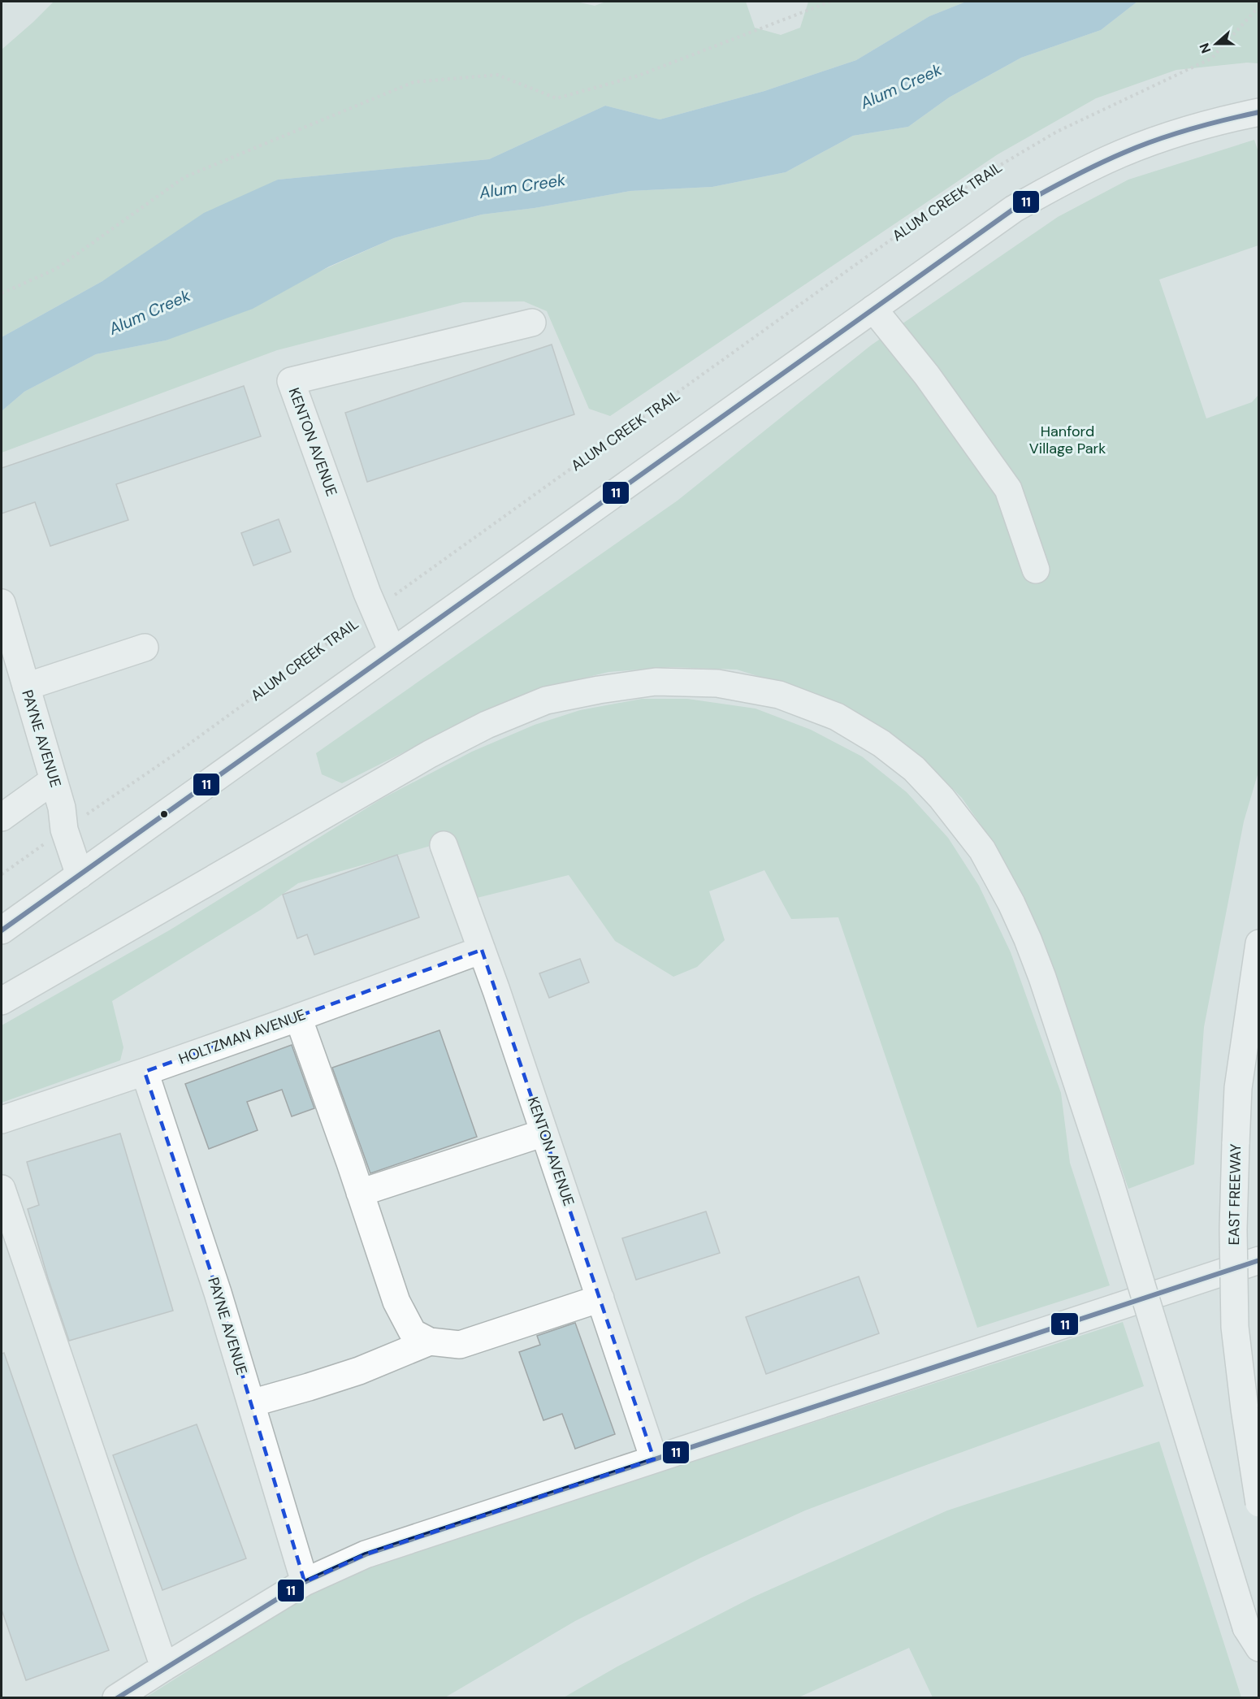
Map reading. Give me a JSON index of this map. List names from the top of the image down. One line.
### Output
{"streets":{"main road":["KENTON AVENUE","PAYNE AVENUE","HOLTZMAN AVENUE","EAST FREEWAY"],"path":["ALUM CREEK TRAIL"]},"crossings":[["ALUM CREEK TRAIL","KENTON AVENUE"],["ALUM CREEK TRAIL","PAYNE AVENUE"],["KENTON AVENUE","HOLTZMAN AVENUE"],["PAYNE AVENUE","HOLTZMAN AVENUE"]],"water":["Alum Creek"],"parks":["Hanford Village Park"],"lines":["transit line 11"],"north":"left"}
